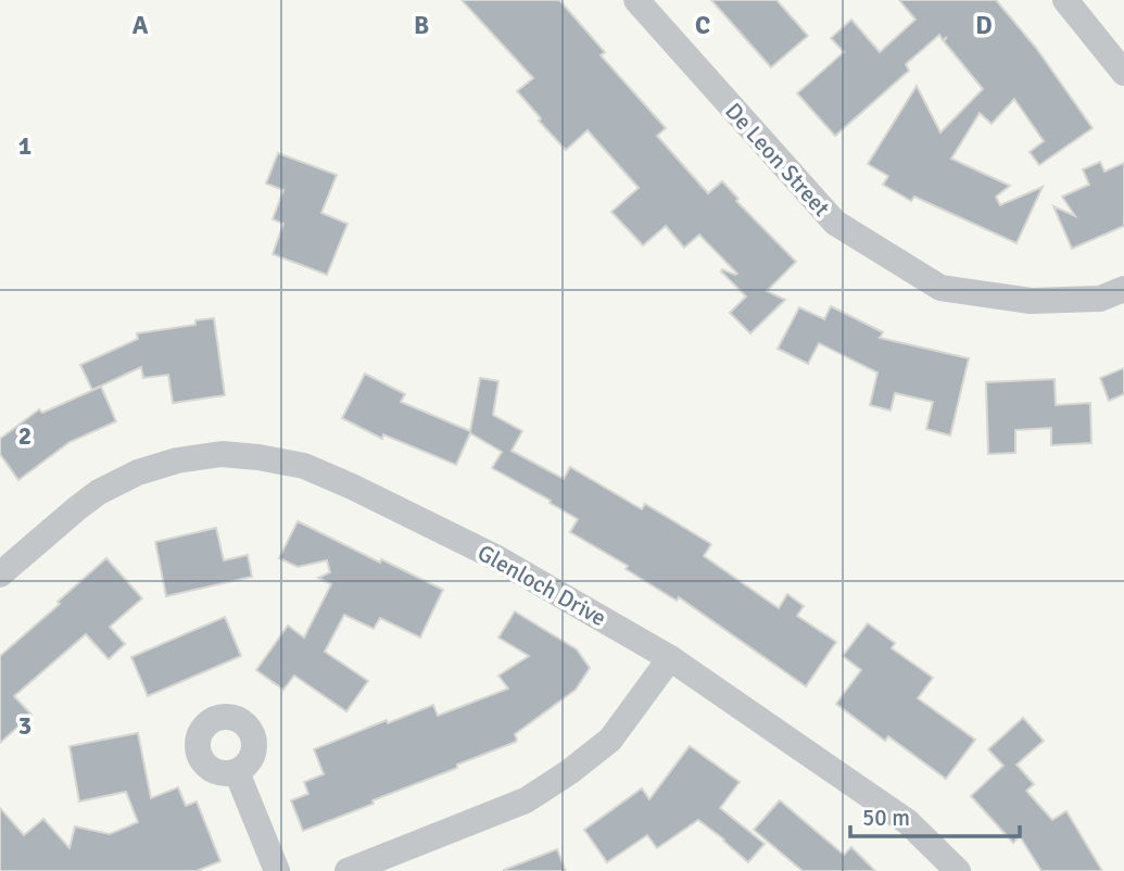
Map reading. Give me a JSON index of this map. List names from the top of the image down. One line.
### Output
{"streets":{"street":["De Leon Street","Glenloch Drive"]},"scale_bar":"50 m","grid":{"columns":["A","B","C","D"],"rows":["1","2","3"]}}
